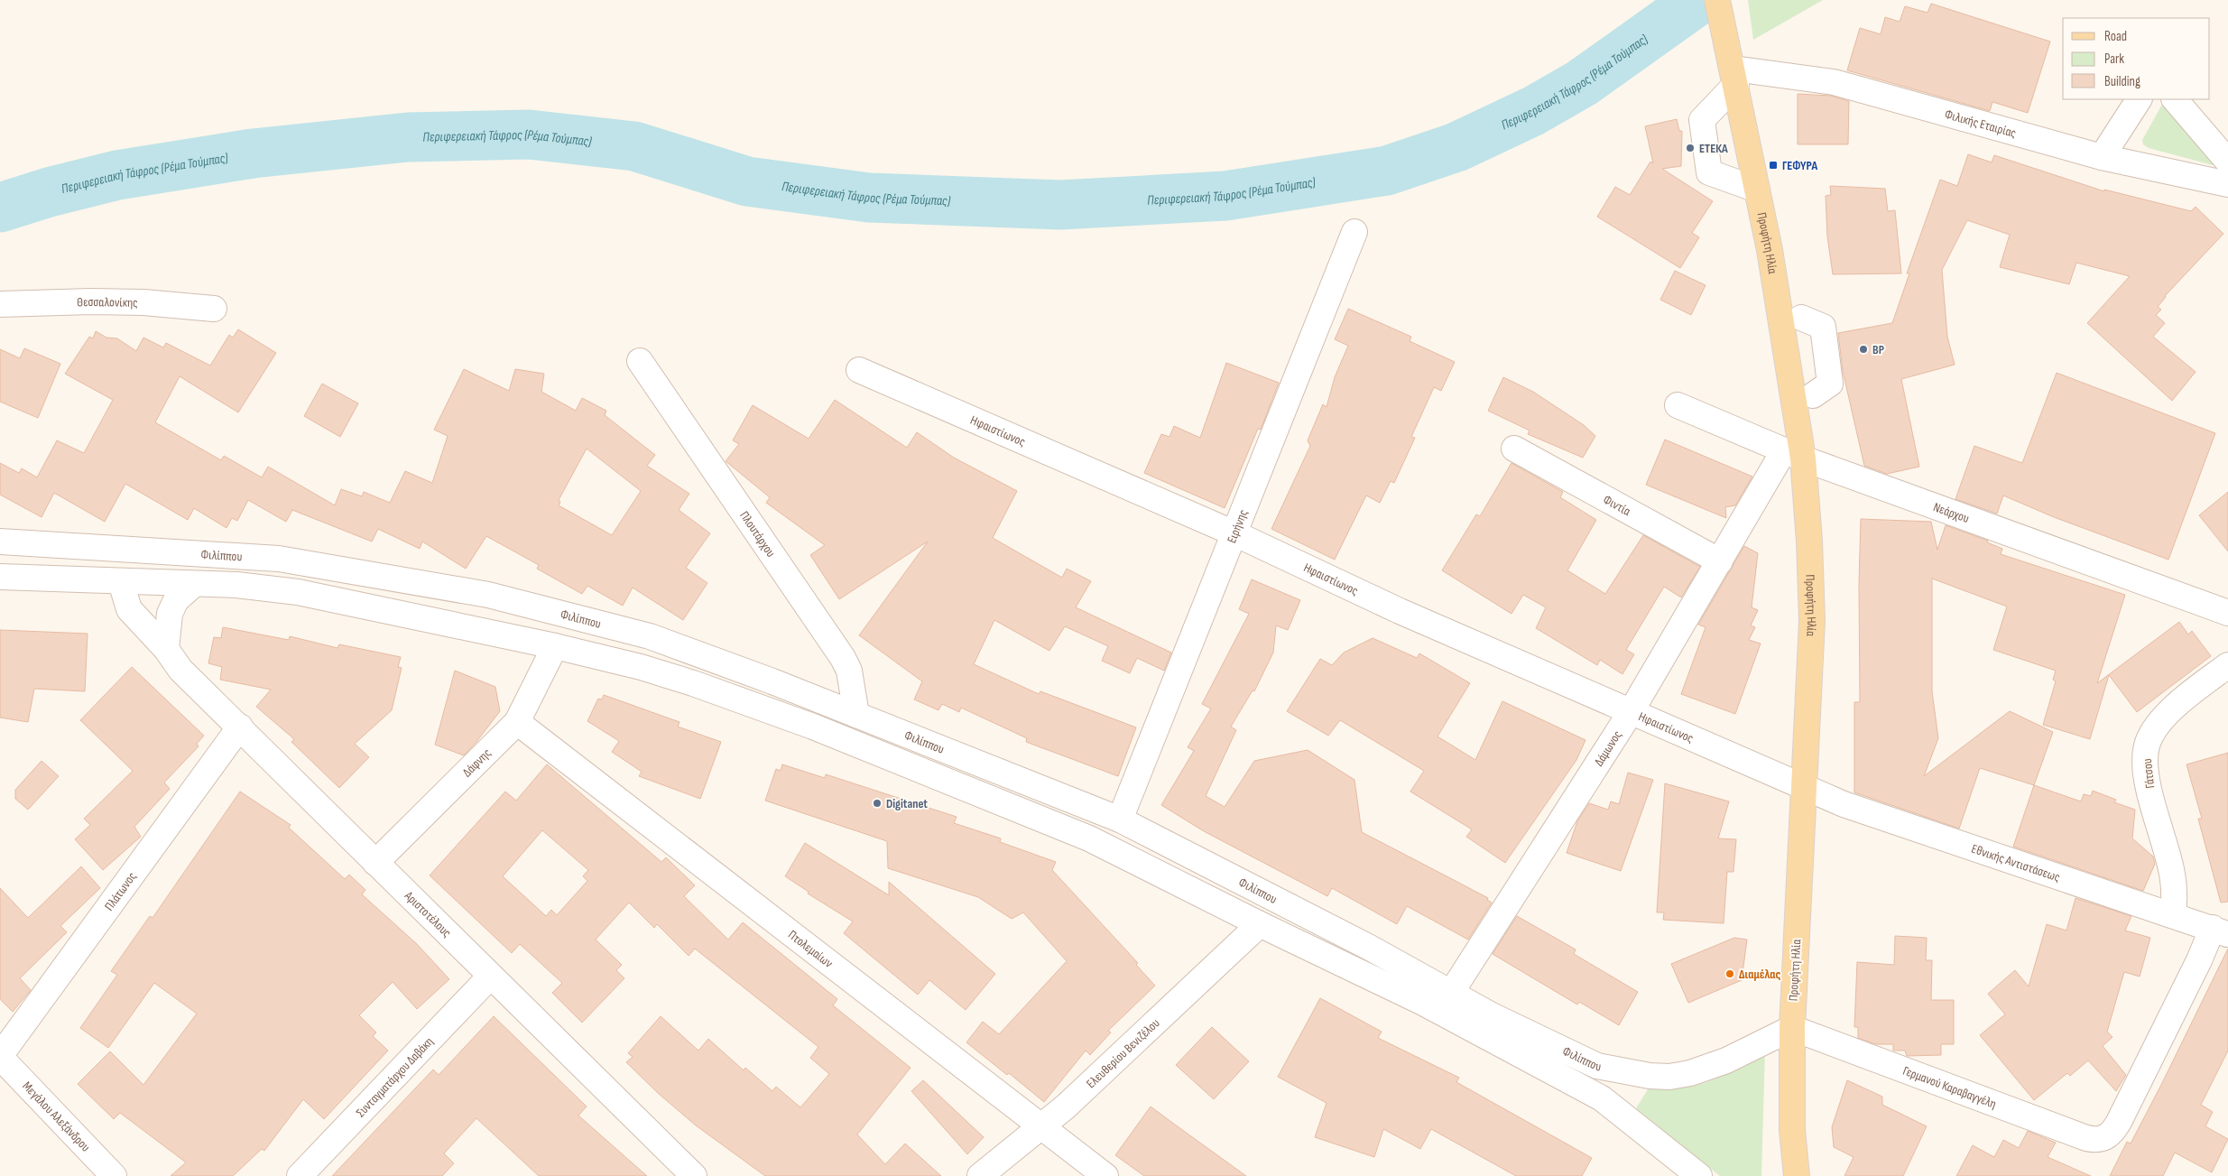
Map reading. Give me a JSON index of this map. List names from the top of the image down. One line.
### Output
{"streets":{"main road":["Προφήτη Ηλία"],"street":["Φιλικής Εταιρίας","Θεσσαλονίκης","Ηφαιστίωνος","Φιντία","Νεάρχου","Ειρήνης","Πλουτάρχου","Φιλίππου","Δάμωνος","Δάφνης","Γάτσου","Εθνικής Αντιστάσεως","Πλάτωνος","Αριστοτέλους","Πτολεμαίων","Ελευθερίου Βενιζέλου","Συνταγματάρχου Δαβάκη","Γερμανού Καραβαγγέλη","Μεγάλου Αλεξάνδρου"]},"crossings":[["Φιλικής Εταιρίας","Προφήτη Ηλία"],["Προφήτη Ηλία","Ηφαιστίωνος"],["Προφήτη Ηλία","Νεάρχου"],["Προφήτη Ηλία","Φιλίππου"],["Προφήτη Ηλία","Δάμωνος"],["Προφήτη Ηλία","Εθνικής Αντιστάσεως"],["Προφήτη Ηλία","Γερμανού Καραβαγγέλη"],["Ηφαιστίωνος","Ειρήνης"],["Ηφαιστίωνος","Δάμωνος"],["Ηφαιστίωνος","Εθνικής Αντιστάσεως"],["Φιντία","Δάμωνος"],["Νεάρχου","Δάμωνος"],["Ειρήνης","Φιλίππου"],["Πλουτάρχου","Φιλίππου"],["Φιλίππου","Δάμωνος"],["Φιλίππου","Δάφνης"],["Φιλίππου","Αριστοτέλους"],["Φιλίππου","Ελευθερίου Βενιζέλου"],["Φιλίππου","Γερμανού Καραβαγγέλη"],["Δάφνης","Αριστοτέλους"],["Δάφνης","Πτολεμαίων"],["Γάτσου","Εθνικής Αντιστάσεως"],["Εθνικής Αντιστάσεως","Γερμανού Καραβαγγέλη"],["Πλάτωνος","Αριστοτέλους"],["Πλάτωνος","Μεγάλου Αλεξάνδρου"],["Αριστοτέλους","Συνταγματάρχου Δαβάκη"],["Πτολεμαίων","Ελευθερίου Βενιζέλου"]],"water":["Περιφερειακή Τάφρος (Ρέμα Τούμπας)"],"places":{"other":["ΕΤΕΚΑ","BP","Digitanet","Διαμέλας"],"transit":["ΓΕΦΥΡΑ"]},"legend":["Road","Park","Building"]}
